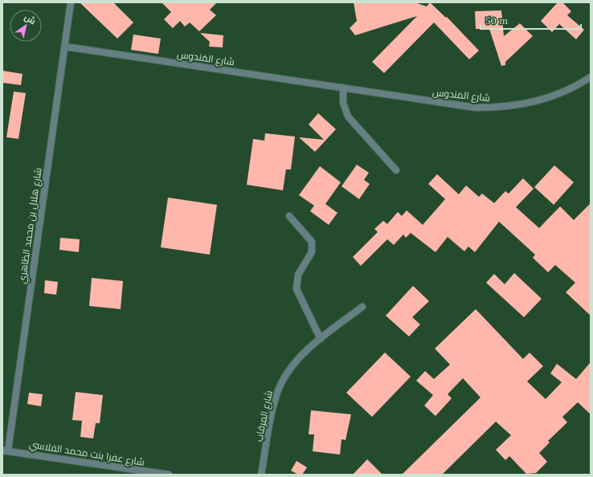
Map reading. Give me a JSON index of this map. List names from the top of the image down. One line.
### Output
{"streets":{"street":["شارع المَندوس","شارع هلال بن محمد الظاهري","شارع المِرقاب","شارع عفرا بنت محمد الفلاسي"]},"crossings":[["شارع المَندوس","شارع هلال بن محمد الظاهري"],["شارع هلال بن محمد الظاهري","شارع عفرا بنت محمد الفلاسي"]],"scale_bar":"50 m","north":"top right"}
